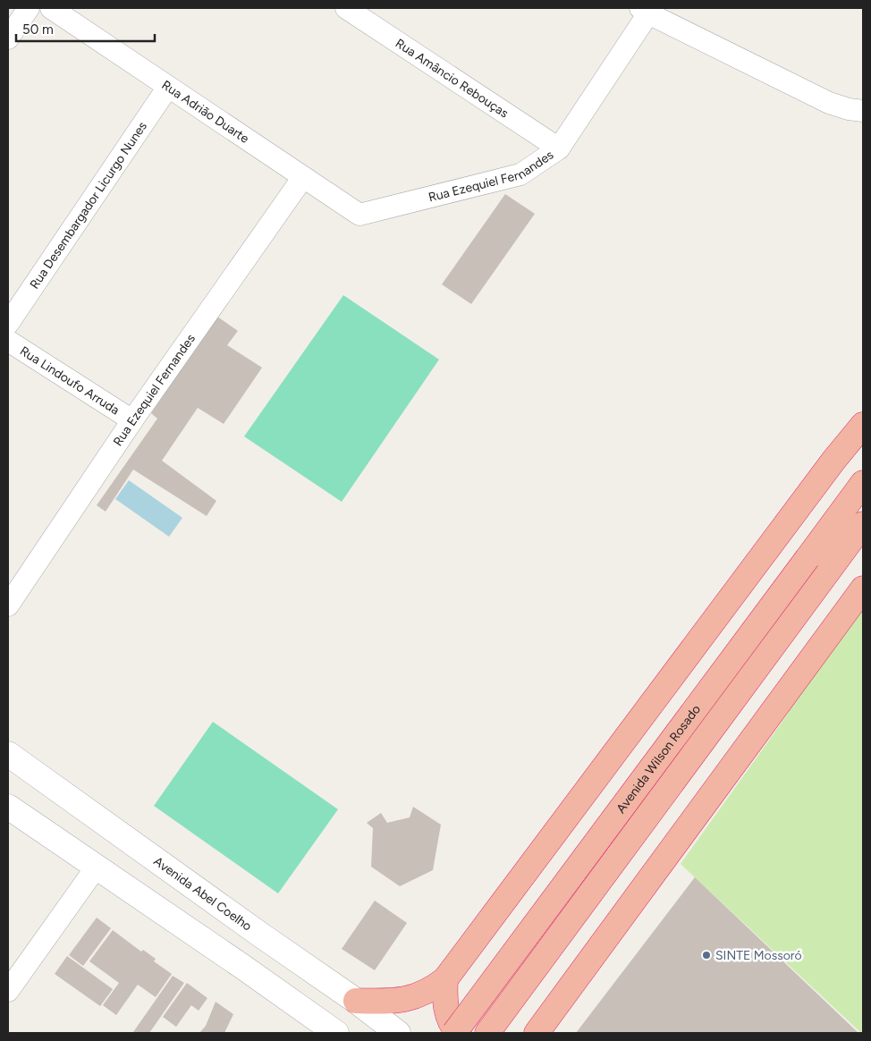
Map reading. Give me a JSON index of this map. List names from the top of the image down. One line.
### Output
{"streets":{"highway":["Avenida Wilson Rosado"],"street":["Rua Amâncio Rebouças","Rua Adrião Duarte","Rua Ezequiel Fernandes","Rua Desembargador Licurgo Nunes","Rua Lindoufo Arruda","Avenida Abel Coelho"]},"crossings":[["Rua Amâncio Rebouças","Rua Ezequiel Fernandes"],["Rua Adrião Duarte","Rua Ezequiel Fernandes"],["Rua Adrião Duarte","Rua Desembargador Licurgo Nunes"],["Rua Ezequiel Fernandes","Rua Lindoufo Arruda"]],"places":["SINTE Mossoró"],"scale_bar":"50 m"}
